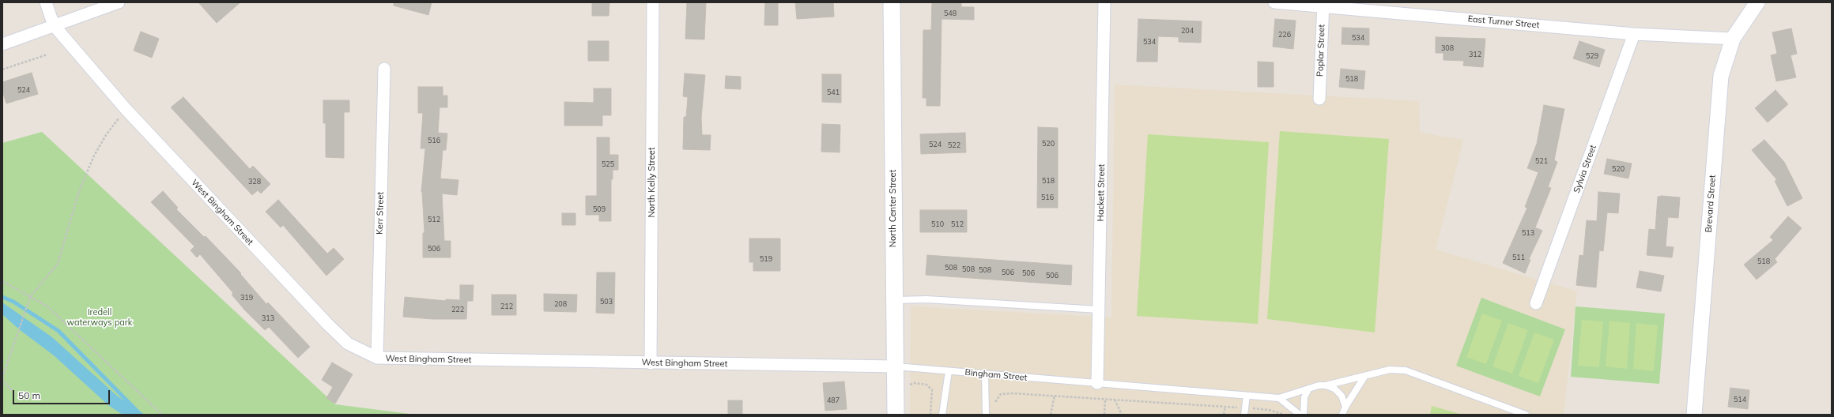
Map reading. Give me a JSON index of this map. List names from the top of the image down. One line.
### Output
{"streets":{"main road":["North Center Street"],"street":["East Turner Street","Poplar Street","Sylvia Street","North Kelly Street","Hackett Street","Brevard Street","West Bingham Street","Kerr Street"],"lane":["Bingham Street"]},"crossings":[["East Turner Street","Poplar Street"],["East Turner Street","Sylvia Street"],["East Turner Street","Brevard Street"],["North Kelly Street","West Bingham Street"],["Hackett Street","Bingham Street"],["North Center Street","West Bingham Street"],["North Center Street","Bingham Street"],["West Bingham Street","Kerr Street"],["West Bingham Street","Bingham Street"]],"parks":["Iredell waterways park"],"house_numbers":["548","204","226","534","534","308","312","529","518","524","541","516","520","524","522","521","525","520","518","328","516","509","512","510","512","513","506","511","519","518","508","508","508","506","506","506","319","503","208","212","222","313","514","487"],"scale_bar":"50 m"}
